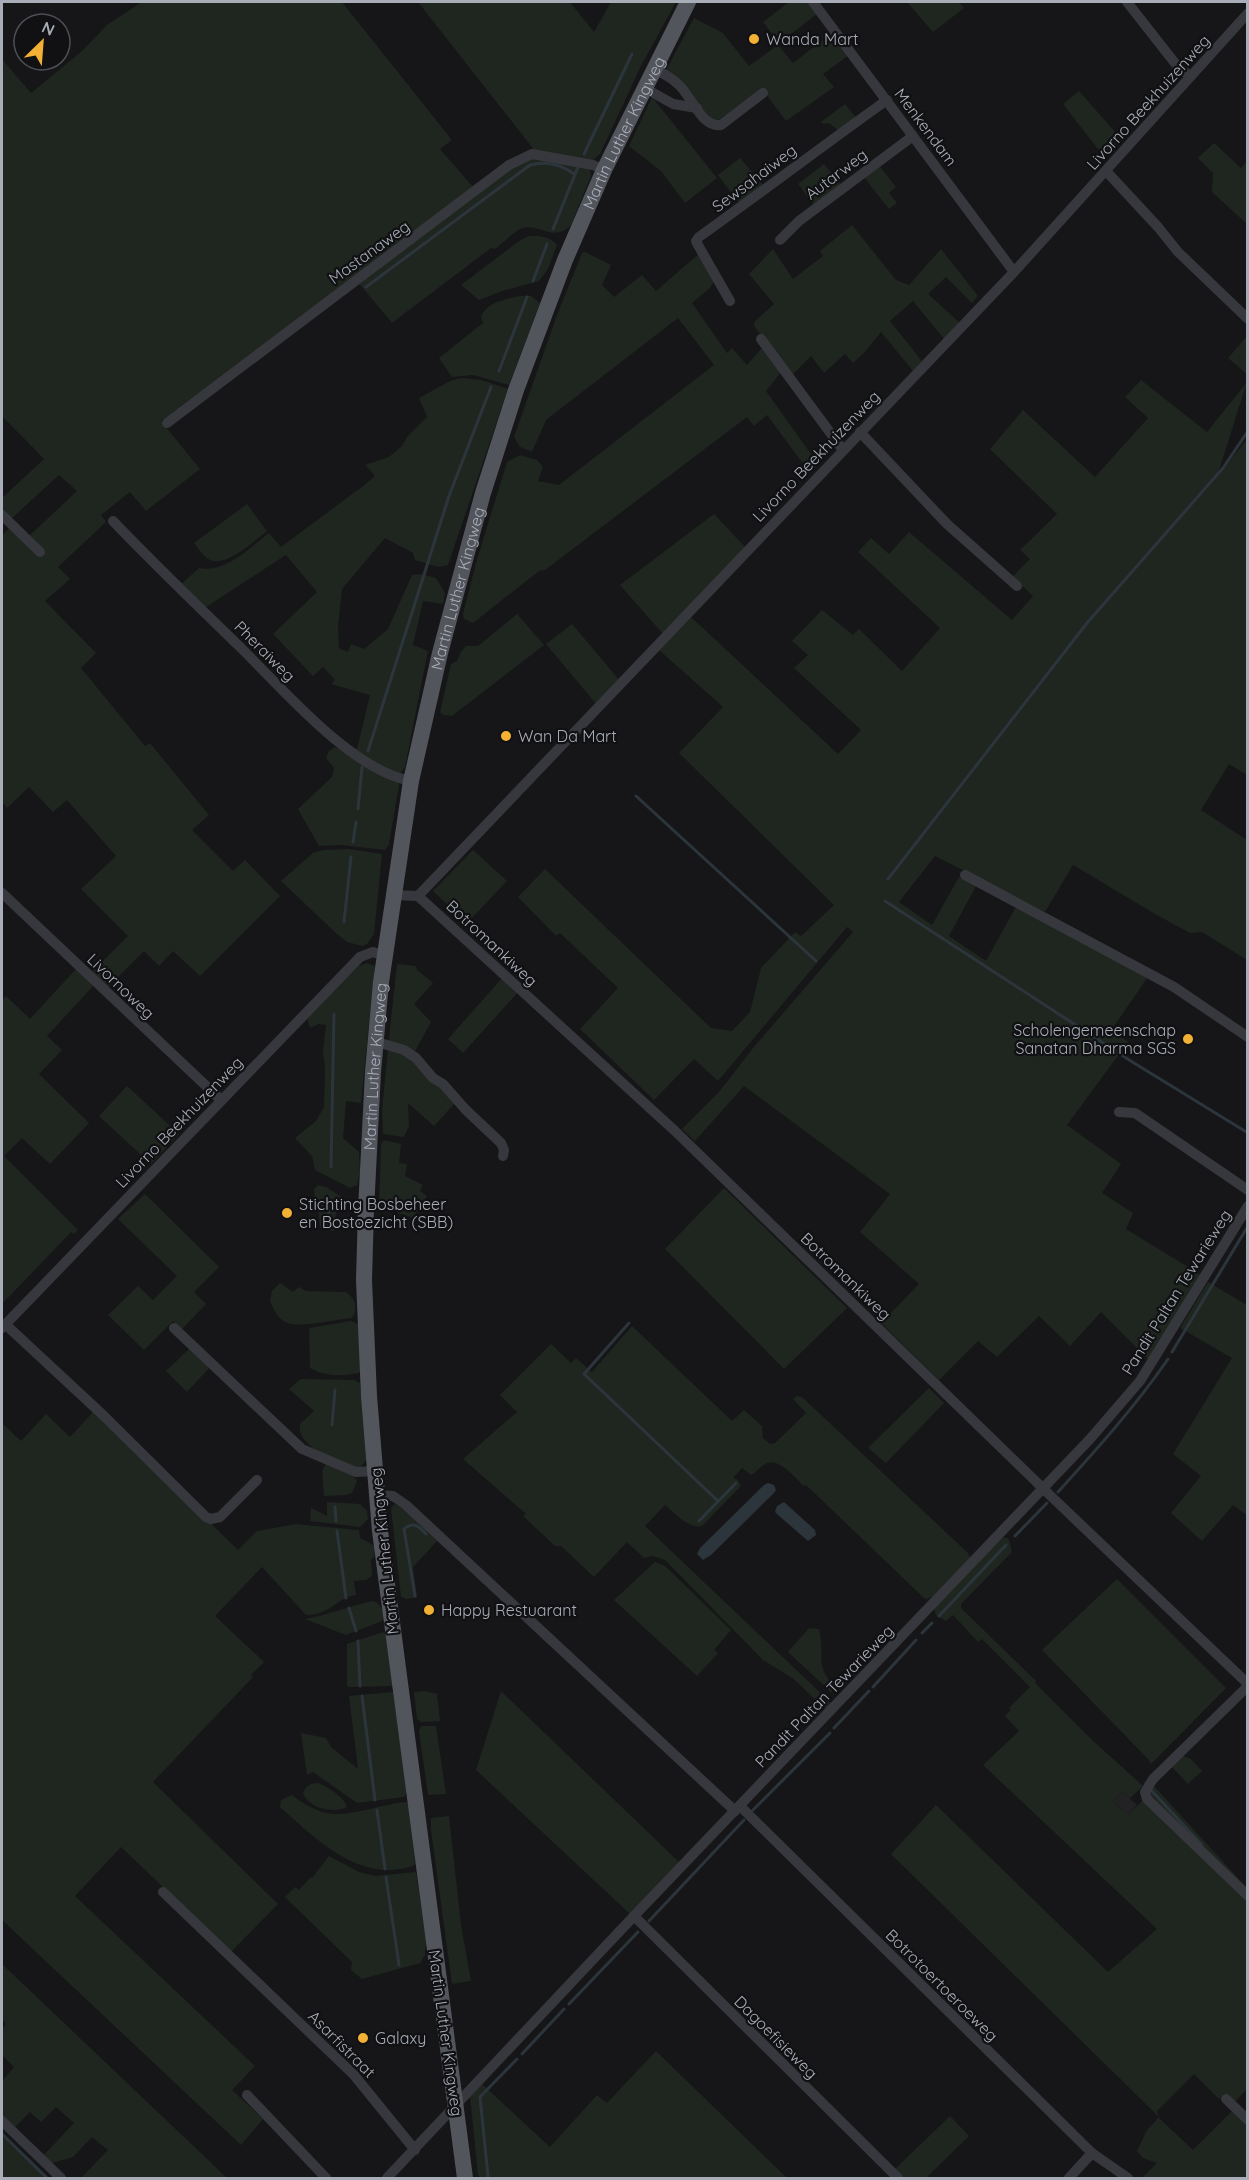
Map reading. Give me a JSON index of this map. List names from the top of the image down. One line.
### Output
{"streets":{"main road":["Martin Luther Kingweg"],"street":["Livorno Beekhuizenweg","Menkendam","Autarweg","Sewsahaiweg","Mastanaweg","Pheraiweg","Botromankiweg","Livornoweg","Pandit Paltan Tewarieweg","Botrotoertoeroeweg","Dagoefisieweg","Asarfistraat"]},"crossings":[["Livorno Beekhuizenweg","Menkendam"],["Livorno Beekhuizenweg","Martin Luther Kingweg"],["Livorno Beekhuizenweg","Botromankiweg"],["Livorno Beekhuizenweg","Livornoweg"],["Menkendam","Autarweg"],["Menkendam","Sewsahaiweg"],["Martin Luther Kingweg","Mastanaweg"],["Martin Luther Kingweg","Pheraiweg"],["Martin Luther Kingweg","Pandit Paltan Tewarieweg"],["Martin Luther Kingweg","Botrotoertoeroeweg"],["Botromankiweg","Pandit Paltan Tewarieweg"],["Pandit Paltan Tewarieweg","Botrotoertoeroeweg"],["Pandit Paltan Tewarieweg","Dagoefisieweg"],["Pandit Paltan Tewarieweg","Asarfistraat"]],"places":["Wanda Mart","Wan Da Mart","Scholengemeenschap Sanatan Dharma SGS","Stichting Bosbeheer en Bostoezicht (SBB)","Happy Restuarant","Galaxy"],"north":"top right"}
